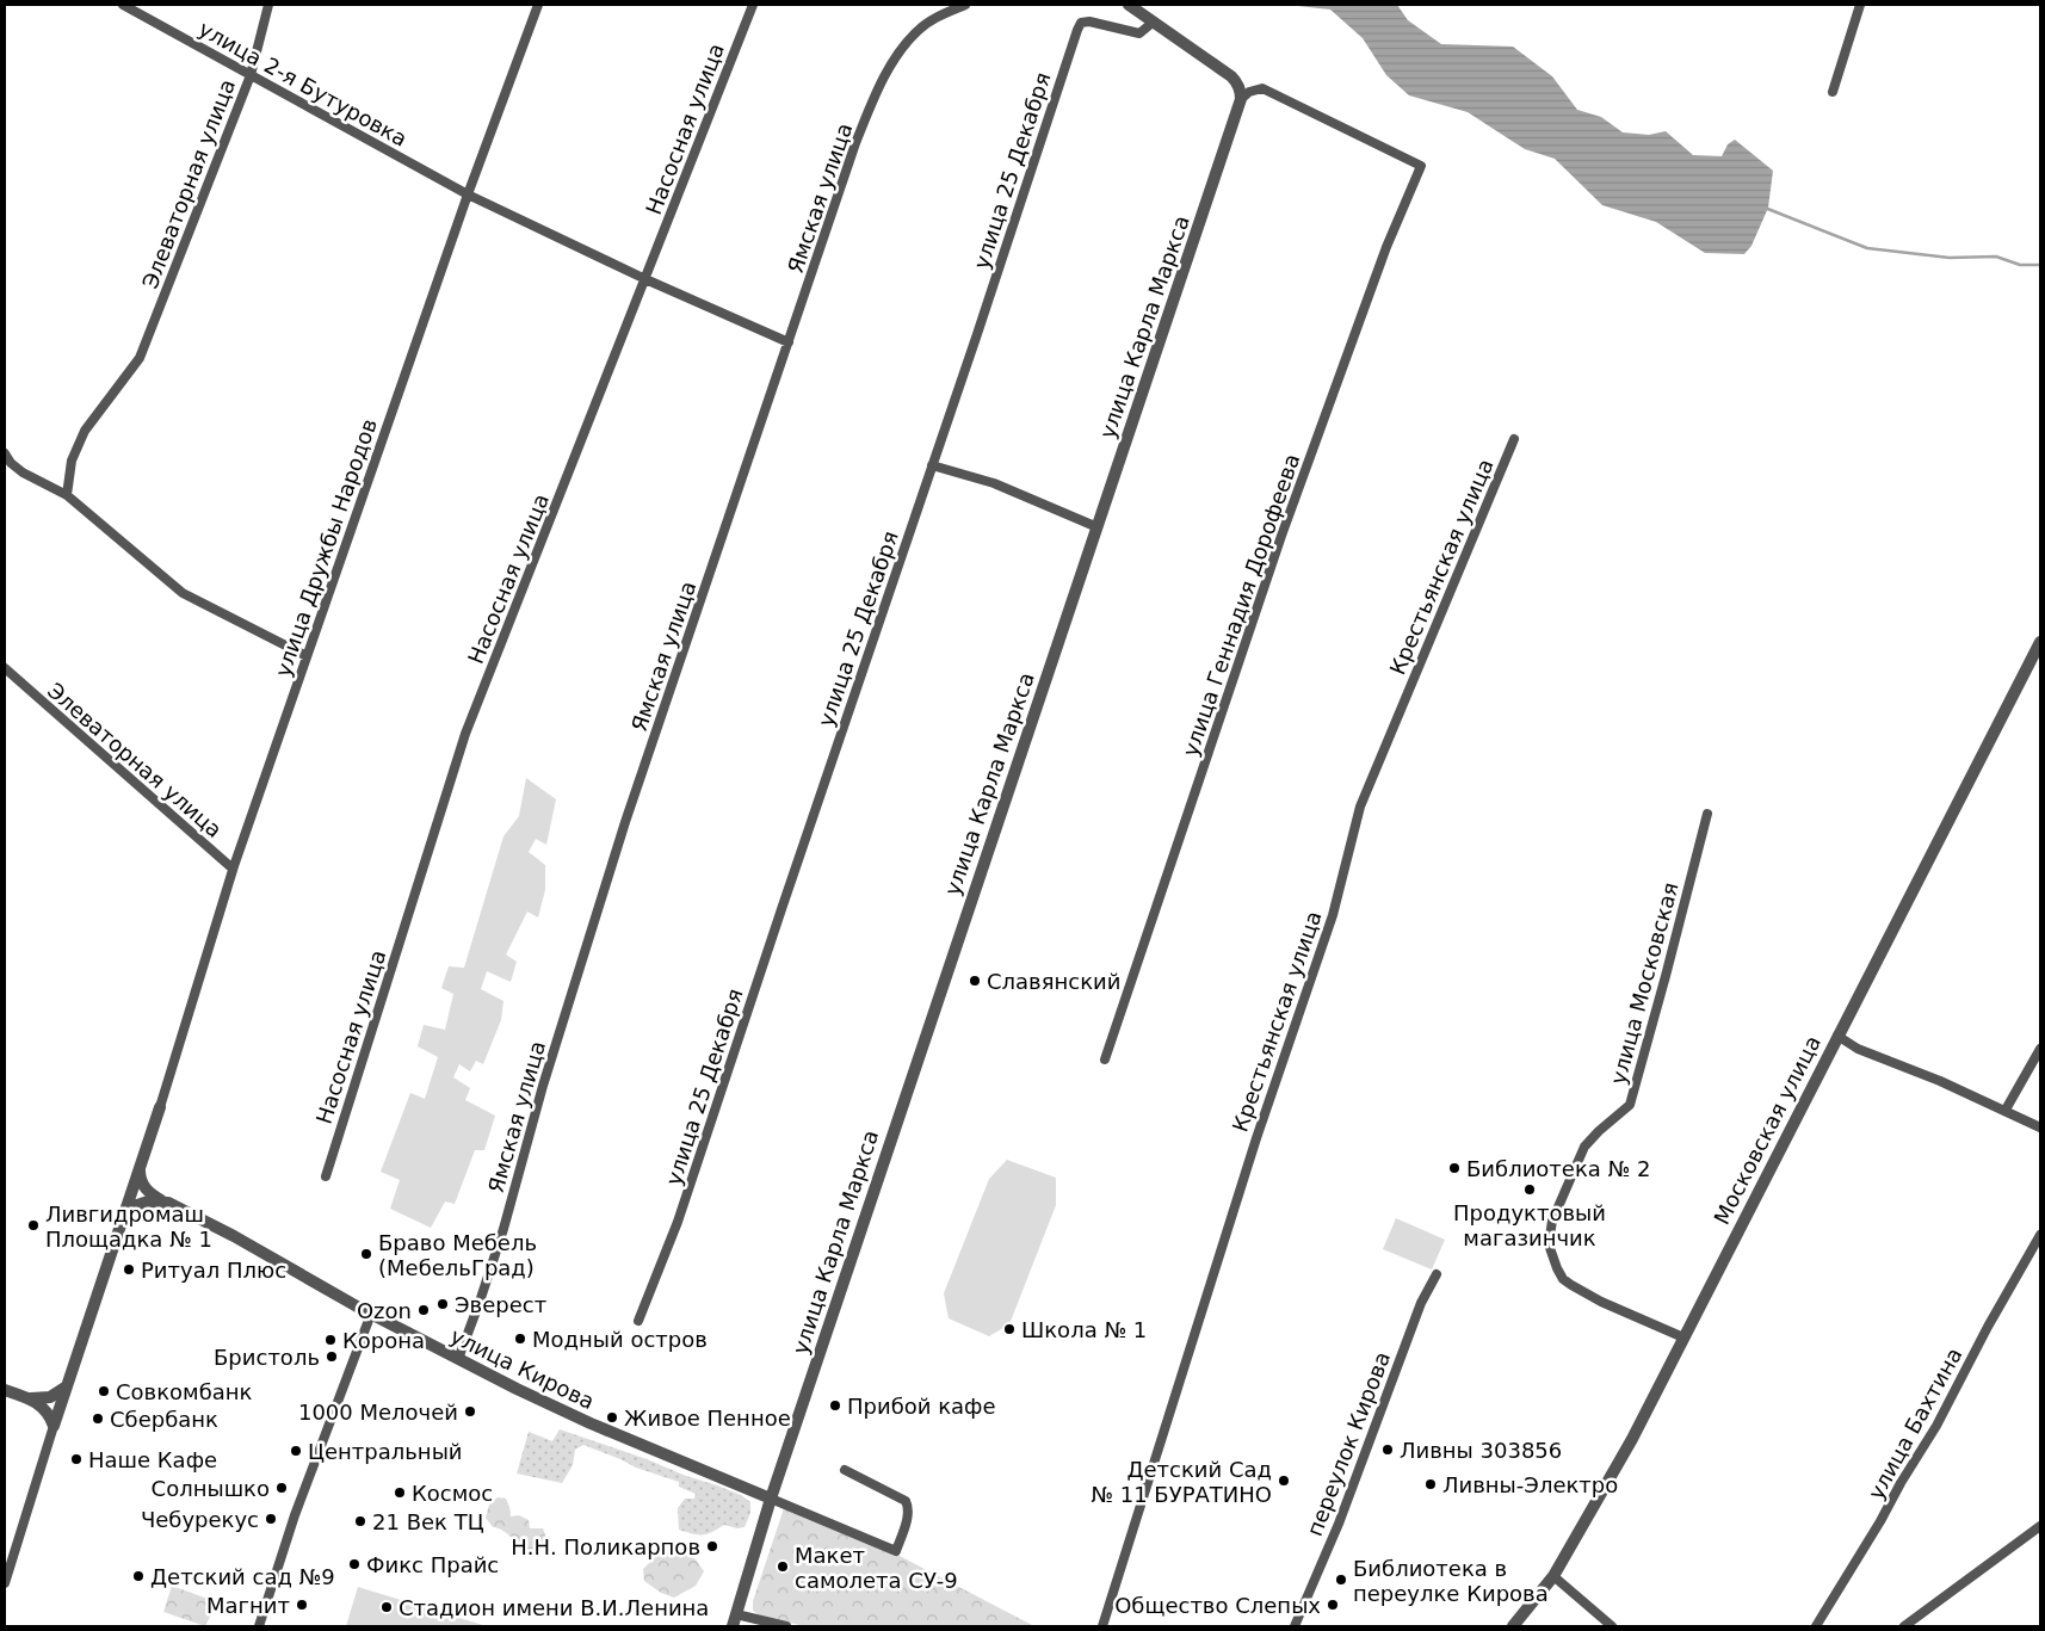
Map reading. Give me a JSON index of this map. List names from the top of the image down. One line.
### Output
{"streets":{"street":["улица 2-я Бутуровка","Насосная улица","улица 25 Декабря","Элеваторная улица","Ямская улица","улица Карла Маркса","улица Дружбы Народов","Крестьянская улица","улица Геннадия Дорофеева","улица Московская","Московская улица","улица Кирова","улица Бахтина","переулок Кирова"]},"crossings":[["улица 2-я Бутуровка","Насосная улица"],["улица 2-я Бутуровка","Элеваторная улица"],["улица 2-я Бутуровка","Ямская улица"],["улица 2-я Бутуровка","улица Дружбы Народов"],["Элеваторная улица","улица Дружбы Народов"],["Ямская улица","улица Кирова"],["улица Карла Маркса","улица Геннадия Дорофеева"],["улица Карла Маркса","улица Кирова"],["улица Московская","Московская улица"]],"places":["Славянский","Библиотека № 2","Продуктовый магазинчик","Ливгидромаш Площадка № 1","Браво Мебель (МебельГрад)","Ритуал Плюс","Эверест","Ozon","Школа № 1","Модный остров","Корона","Бристоль","Совкомбанк","Прибой кафе","1000 Мелочей","Живое Пенное","Сбербанк","Ливны 303856","Центральный","Наше Кафе","Детский Сад № 11 БУРАТИНО","Ливны-Электро","Солнышко","Космос","Чебурекус","21 Век ТЦ","Н.Н. Поликарпов","Фикс Прайс","Макет самолета СУ-9","Детский сад №9","Библиотека в переулке Кирова","Магнит","Общество Слепых","Стадион имени В.И.Ленина"]}
